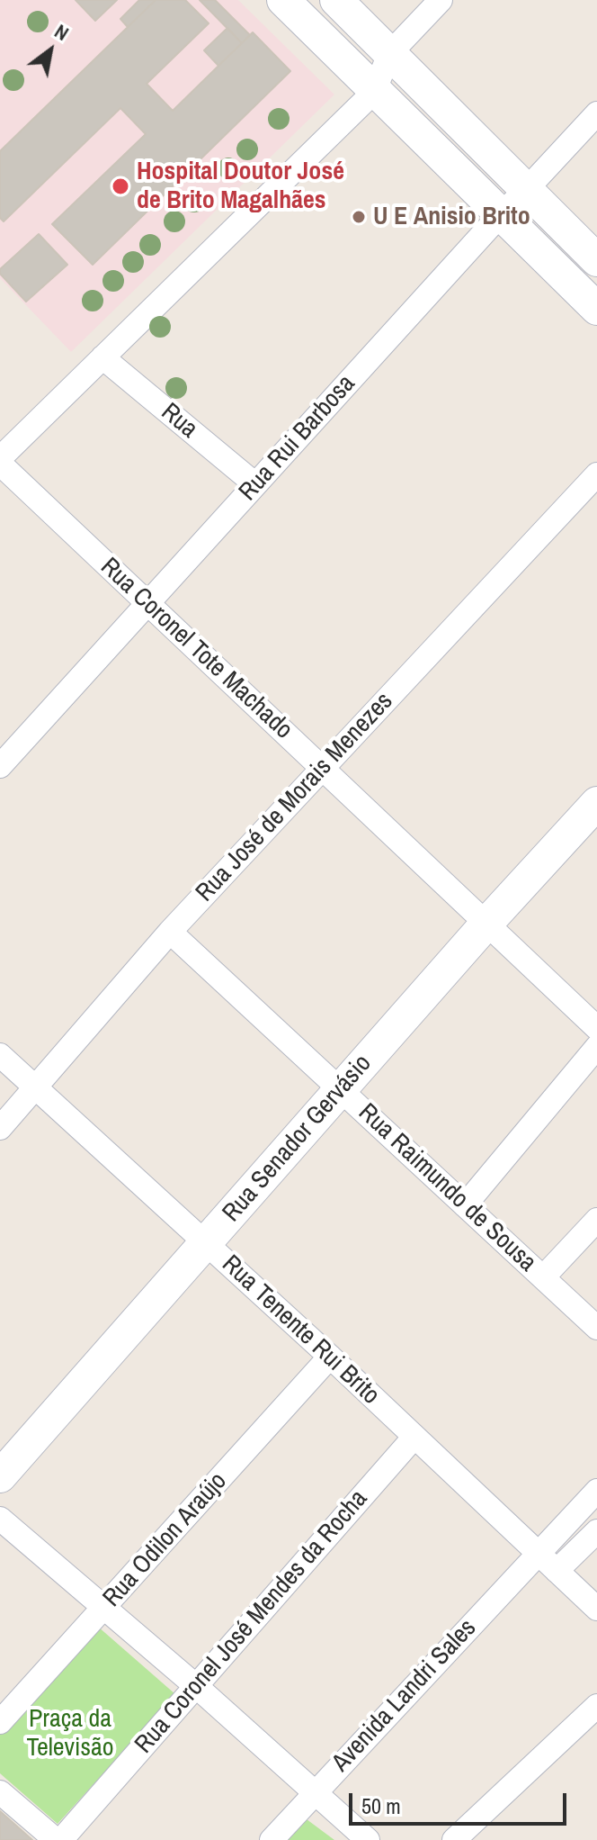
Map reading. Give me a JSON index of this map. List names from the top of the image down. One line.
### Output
{"streets":{"main road":["Rua Senador Gervásio"],"street":["Rua","Rua Rui Barbosa","Rua Coronel Tote Machado","Rua José de Morais Menezes","Rua Raimundo de Sousa","Rua Tenente Rui Brito","Rua Odilon Araújo","Rua Coronel José Mendes da Rocha","Avenida Landri Sales"]},"crossings":[["Rua","Rua Rui Barbosa"],["Rua Rui Barbosa","Rua Coronel Tote Machado"],["Rua Coronel Tote Machado","Rua José de Morais Menezes"],["Rua Coronel Tote Machado","Rua Senador Gervásio"],["Rua José de Morais Menezes","Rua Raimundo de Sousa"],["Rua José de Morais Menezes","Rua Tenente Rui Brito"],["Rua Senador Gervásio","Rua Raimundo de Sousa"],["Rua Senador Gervásio","Rua Tenente Rui Brito"],["Rua Tenente Rui Brito","Rua Odilon Araújo"],["Rua Tenente Rui Brito","Rua Coronel José Mendes da Rocha"],["Rua Tenente Rui Brito","Avenida Landri Sales"]],"parks":["Praça da Televisão"],"places":["Hospital Doutor José de Brito Magalhães","U E Anisio Brito"],"scale_bar":"50 m","north":"top right"}
